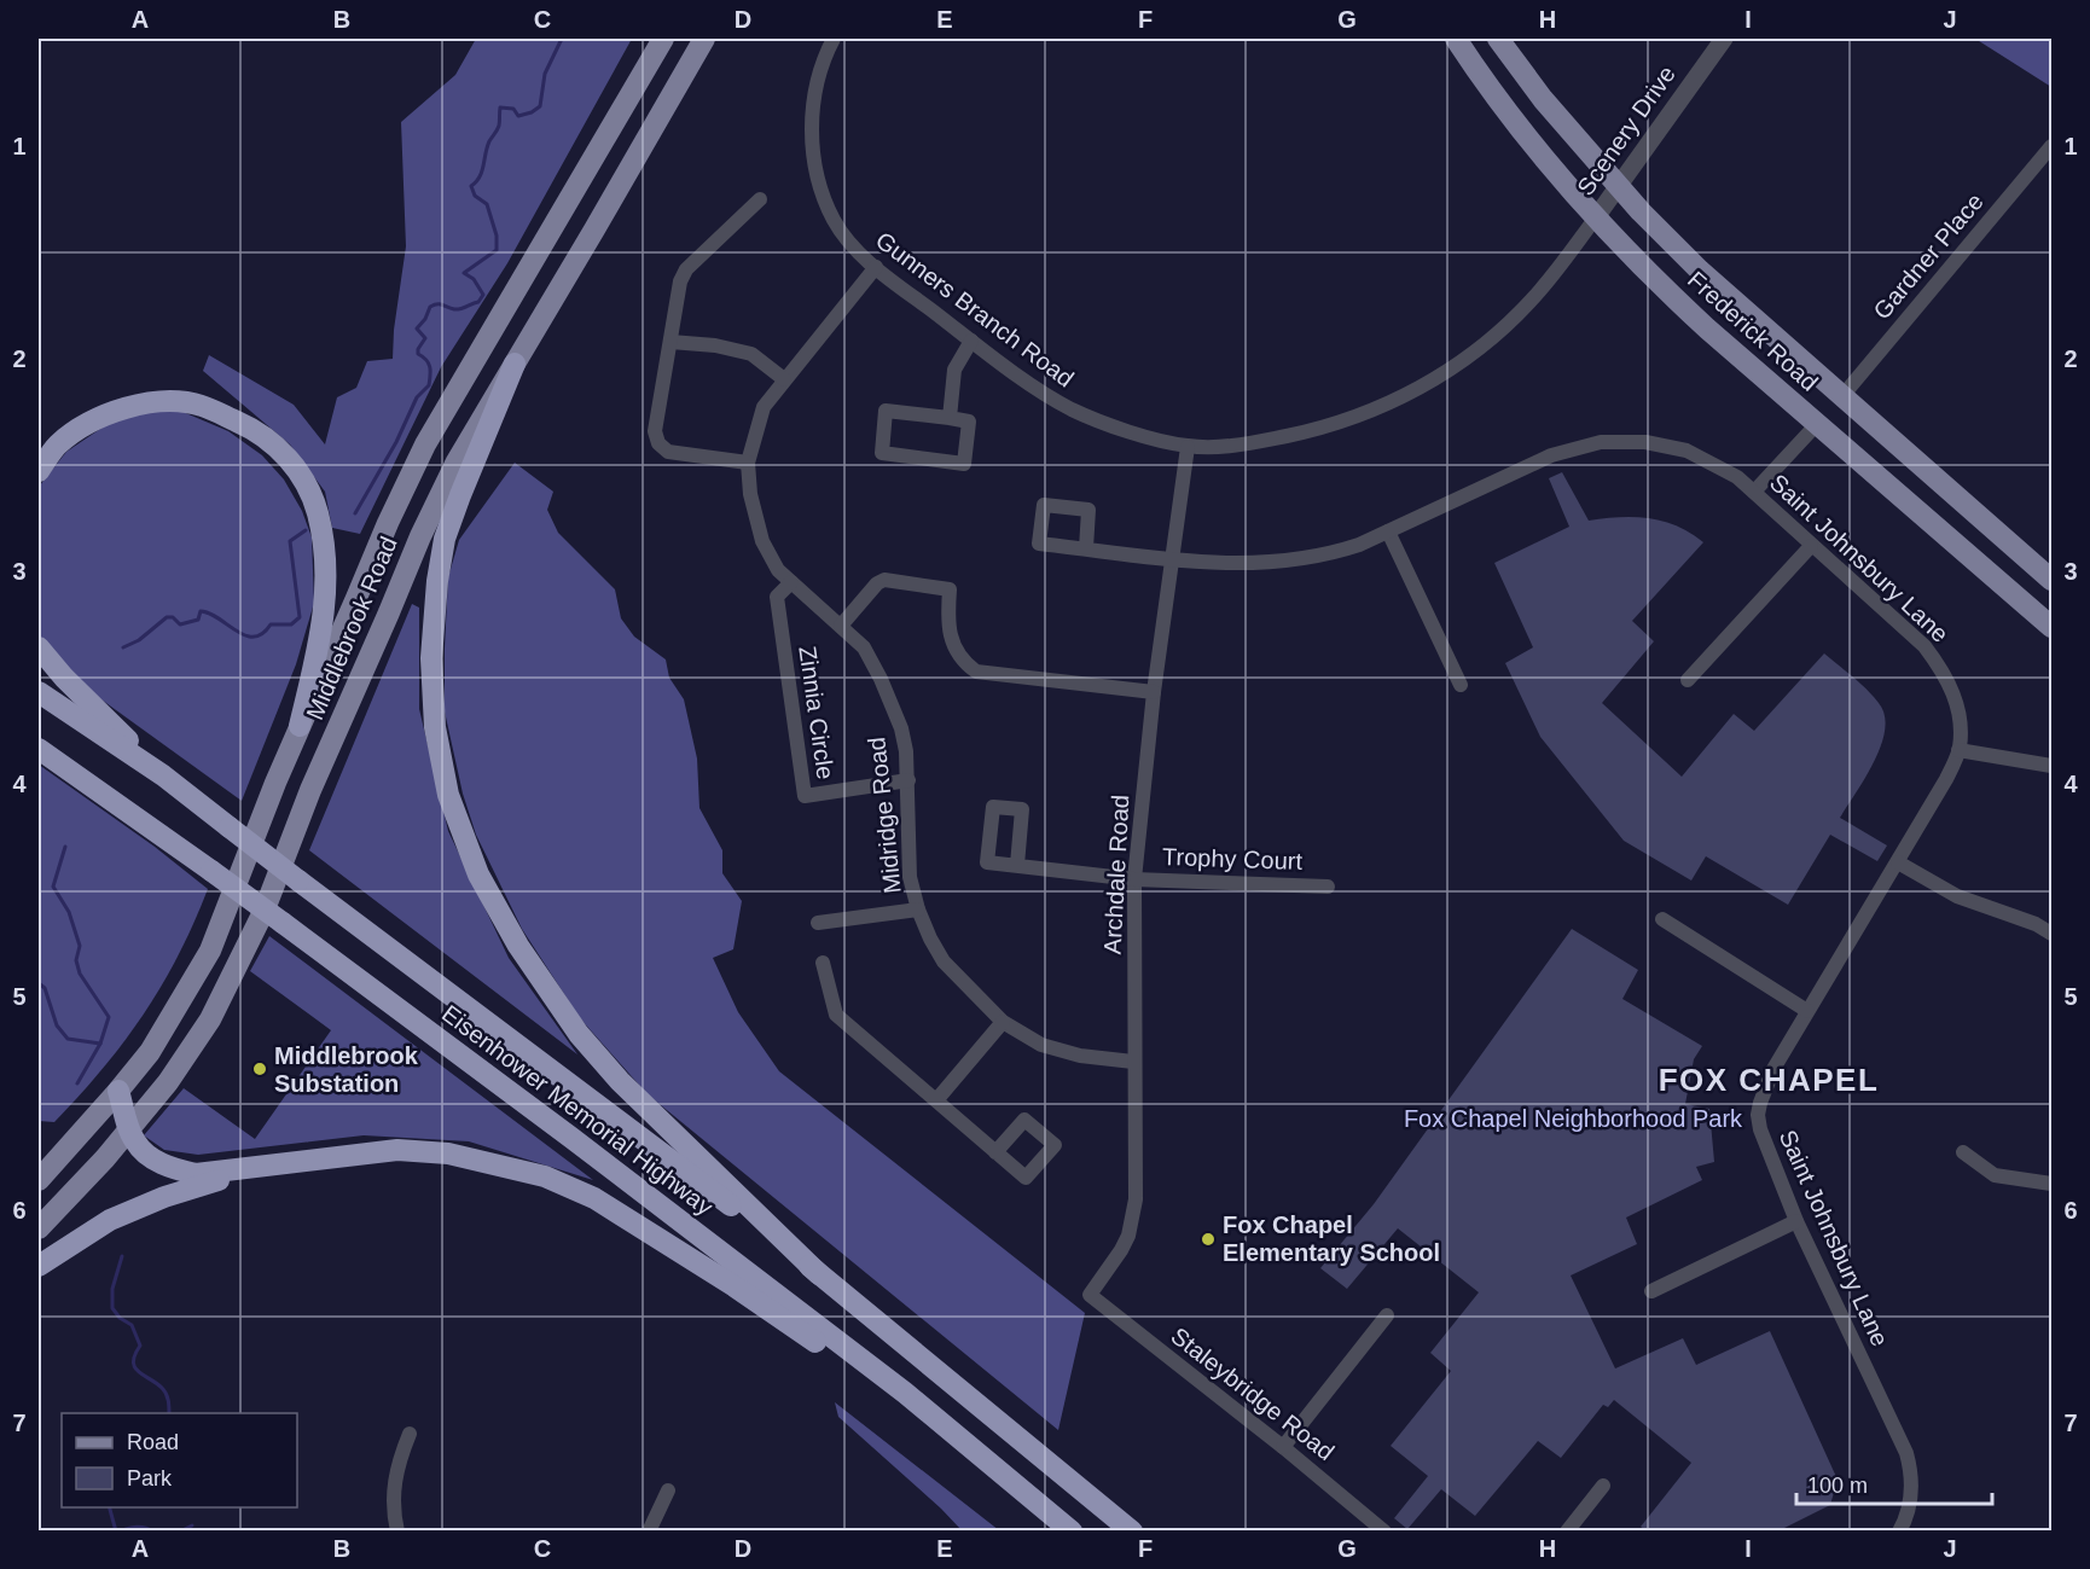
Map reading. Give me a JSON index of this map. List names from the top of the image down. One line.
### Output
{"streets":{"highway":["Eisenhower Memorial Highway"],"main road":["Frederick Road","Middlebrook Road"],"street":["Scenery Drive","Gardner Place","Gunners Branch Road","Saint Johnsbury Lane","Zinnia Circle","Midridge Road","Trophy Court","Archdale Road","Staleybridge Road"]},"crossings":[["Scenery Drive","Gunners Branch Road"],["Scenery Drive","Frederick Road"],["Gardner Place","Frederick Road"],["Gunners Branch Road","Frederick Road"],["Gunners Branch Road","Midridge Road"],["Gunners Branch Road","Archdale Road"],["Saint Johnsbury Lane","Archdale Road"],["Zinnia Circle","Midridge Road"],["Midridge Road","Archdale Road"],["Trophy Court","Archdale Road"],["Archdale Road","Staleybridge Road"]],"districts":["FOX CHAPEL"],"parks":["Fox Chapel Neighborhood Park"],"places":["Middlebrook Substation","Fox Chapel Elementary School"],"legend":["Road","Park"],"scale_bar":"100 m","grid":{"columns":["A","B","C","D","E","F","G","H","I","J"],"rows":["1","2","3","4","5","6","7"]}}
